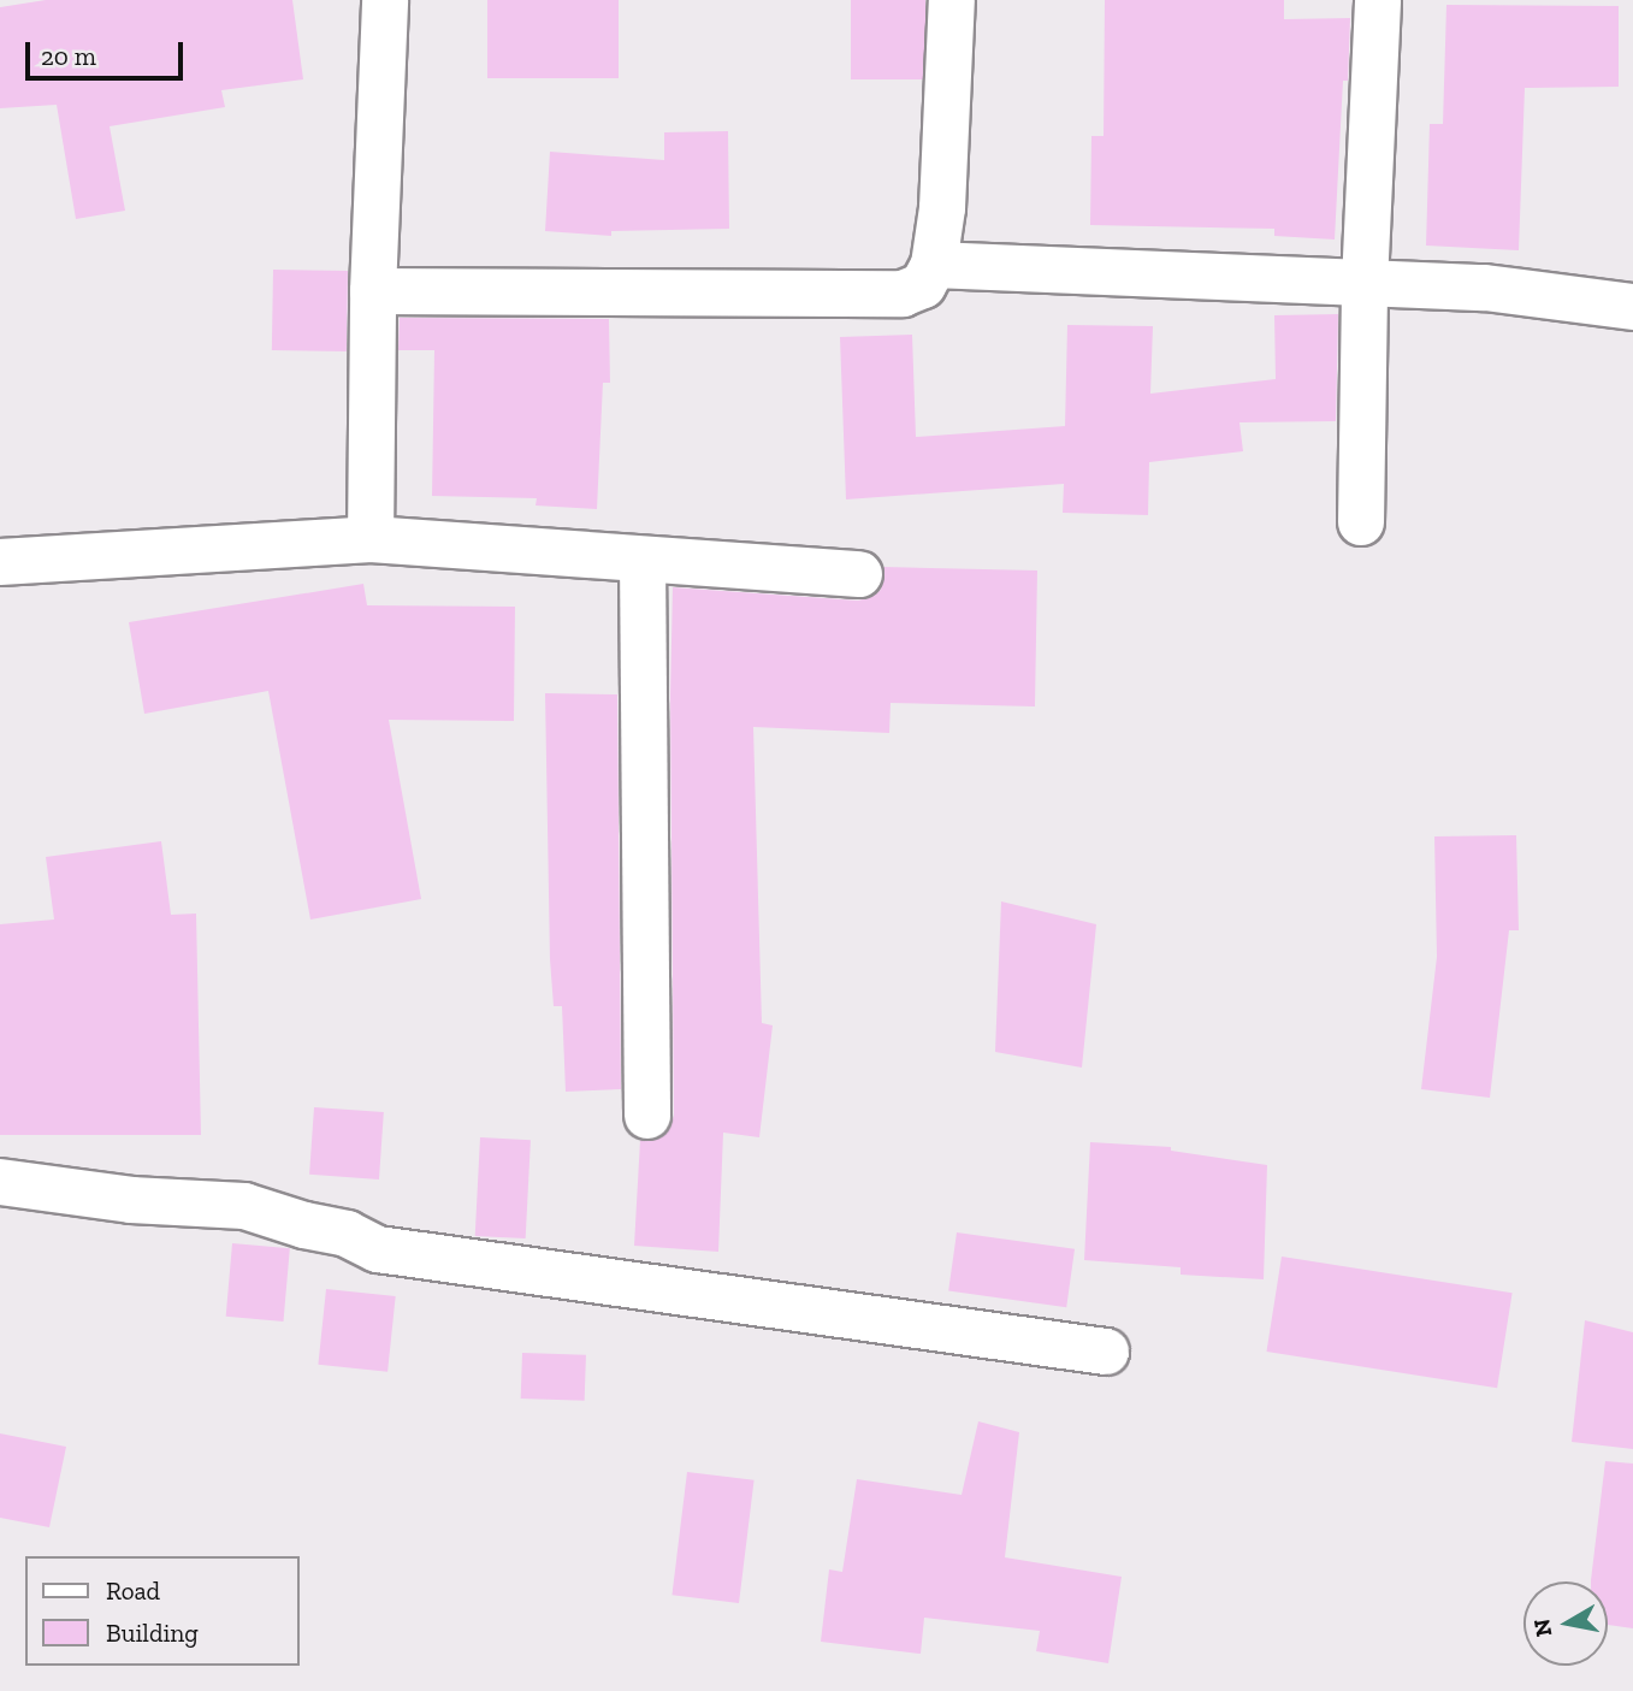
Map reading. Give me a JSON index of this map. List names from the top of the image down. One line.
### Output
{"legend":["Road","Building"],"scale_bar":"20 m","north":"left"}
